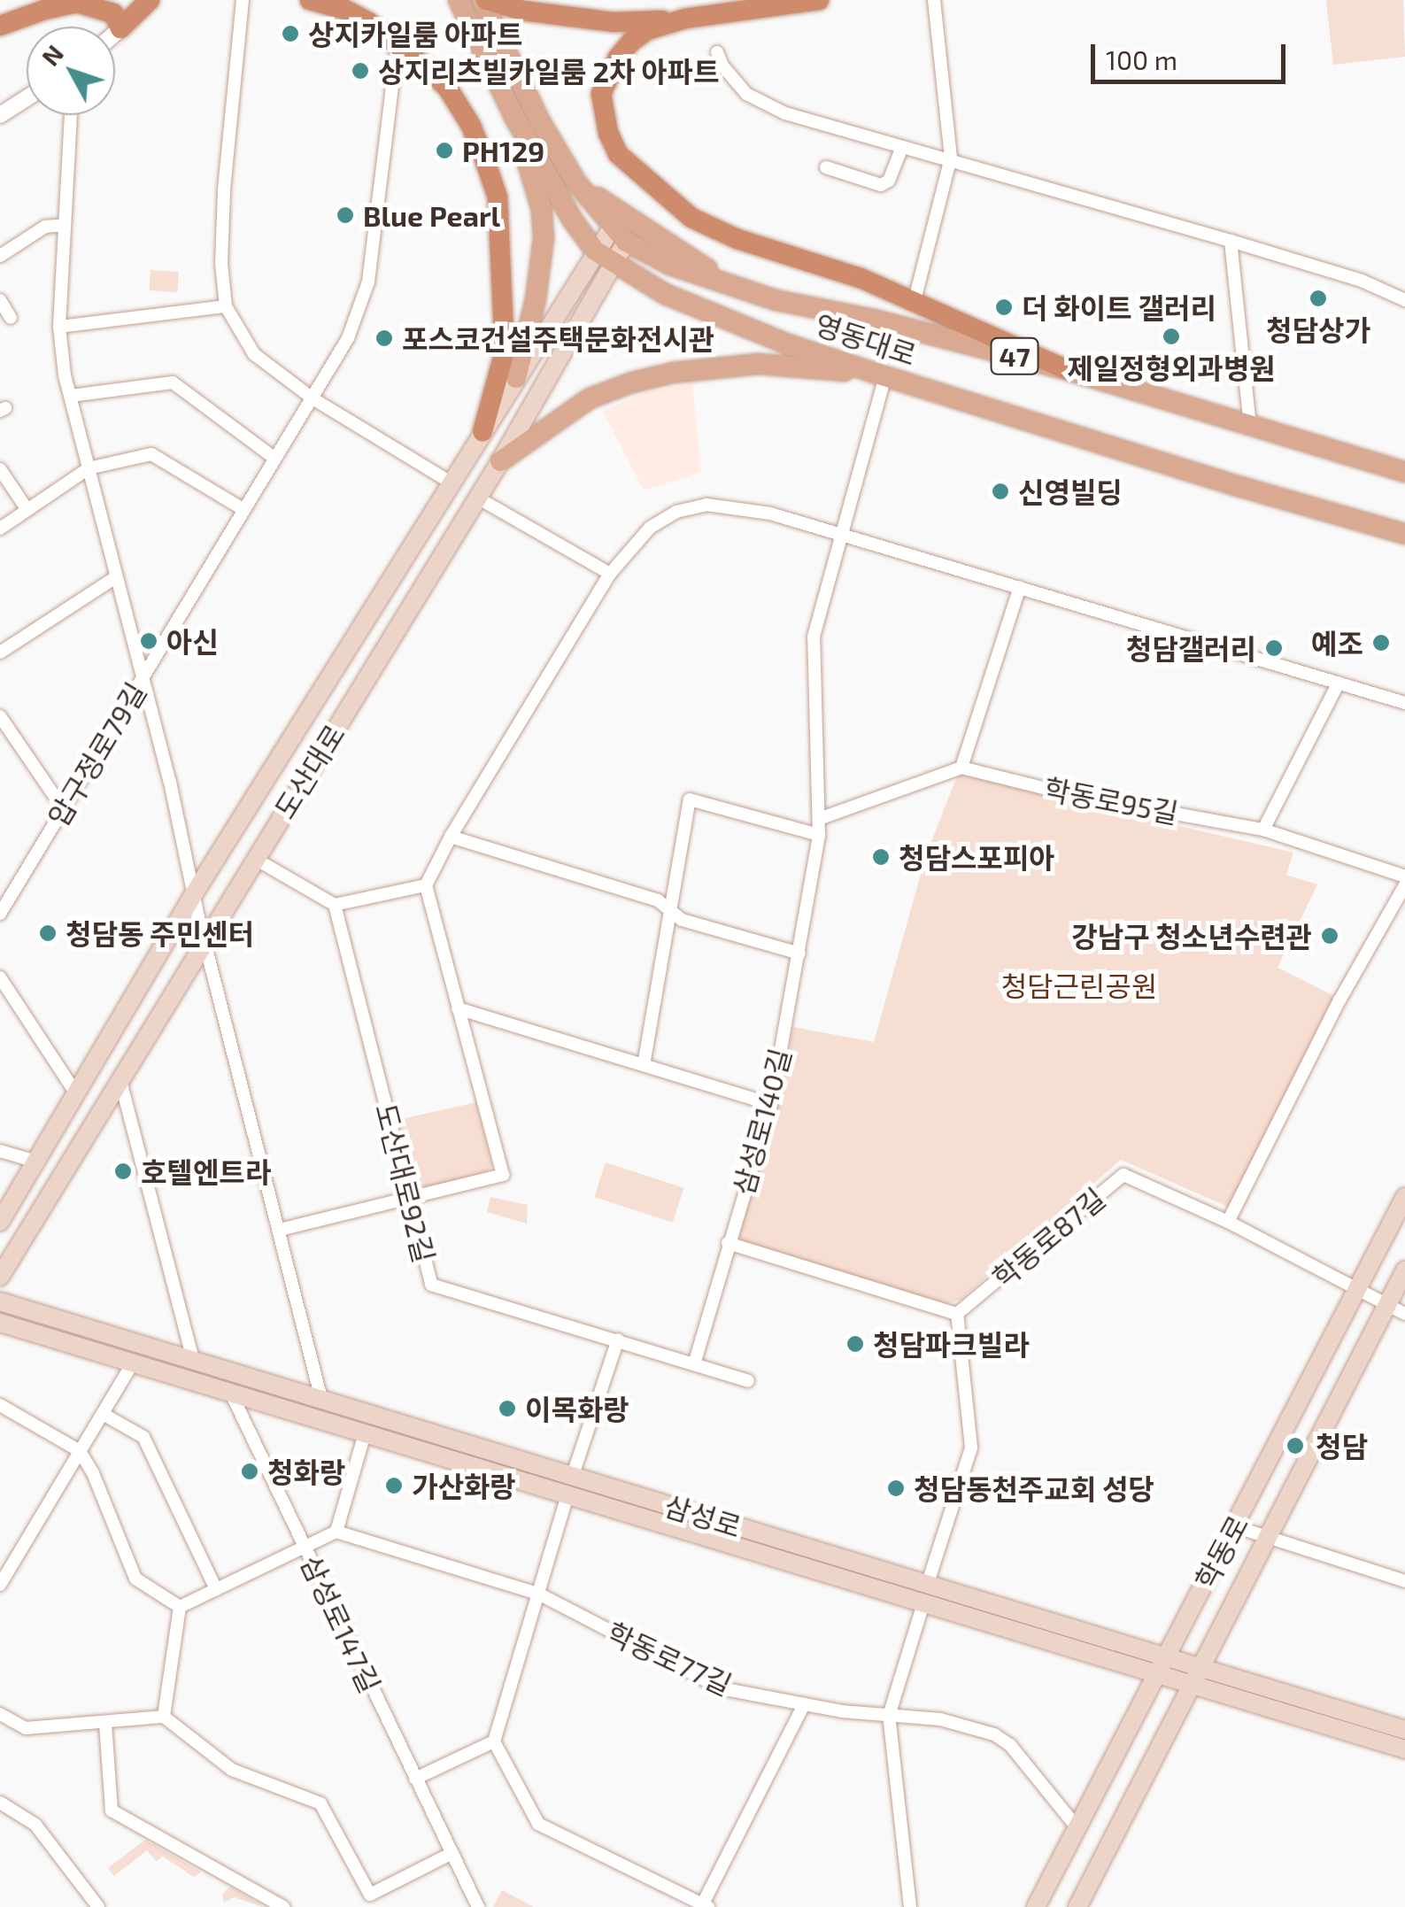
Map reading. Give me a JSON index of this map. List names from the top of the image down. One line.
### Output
{"streets":{"main road":["영동대로","47","도산대로","삼성로","학동로"],"street":["압구정로79길","학동로95길","삼성로140길","도산대로92길","학동로87길","삼성로147길","학동로77길"]},"crossings":[["영동대로","도산대로"],["영동대로","삼성로140길"],["삼성로140길","도산대로92길"],["학동로87길","학동로"],["삼성로","학동로"],["삼성로","삼성로147길"],["학동로","학동로77길"]],"parks":["청담근린공원"],"places":["상지카일룸 아파트","상지리츠빌카일룸 2차 아파트","PH129","Blue Pearl","청담상가","더 화이트 갤러리","제일정형외과병원","포스코건설주택문화전시관","신영빌딩","아신","예조","청담갤러리","청담스포피아","청담동 주민센터","강남구 청소년수련관","호텔엔트라","청담파크빌라","이목화랑","청담","청화랑","가산화랑","청담동천주교회 성당"],"scale_bar":"100 m","north":"top left"}
